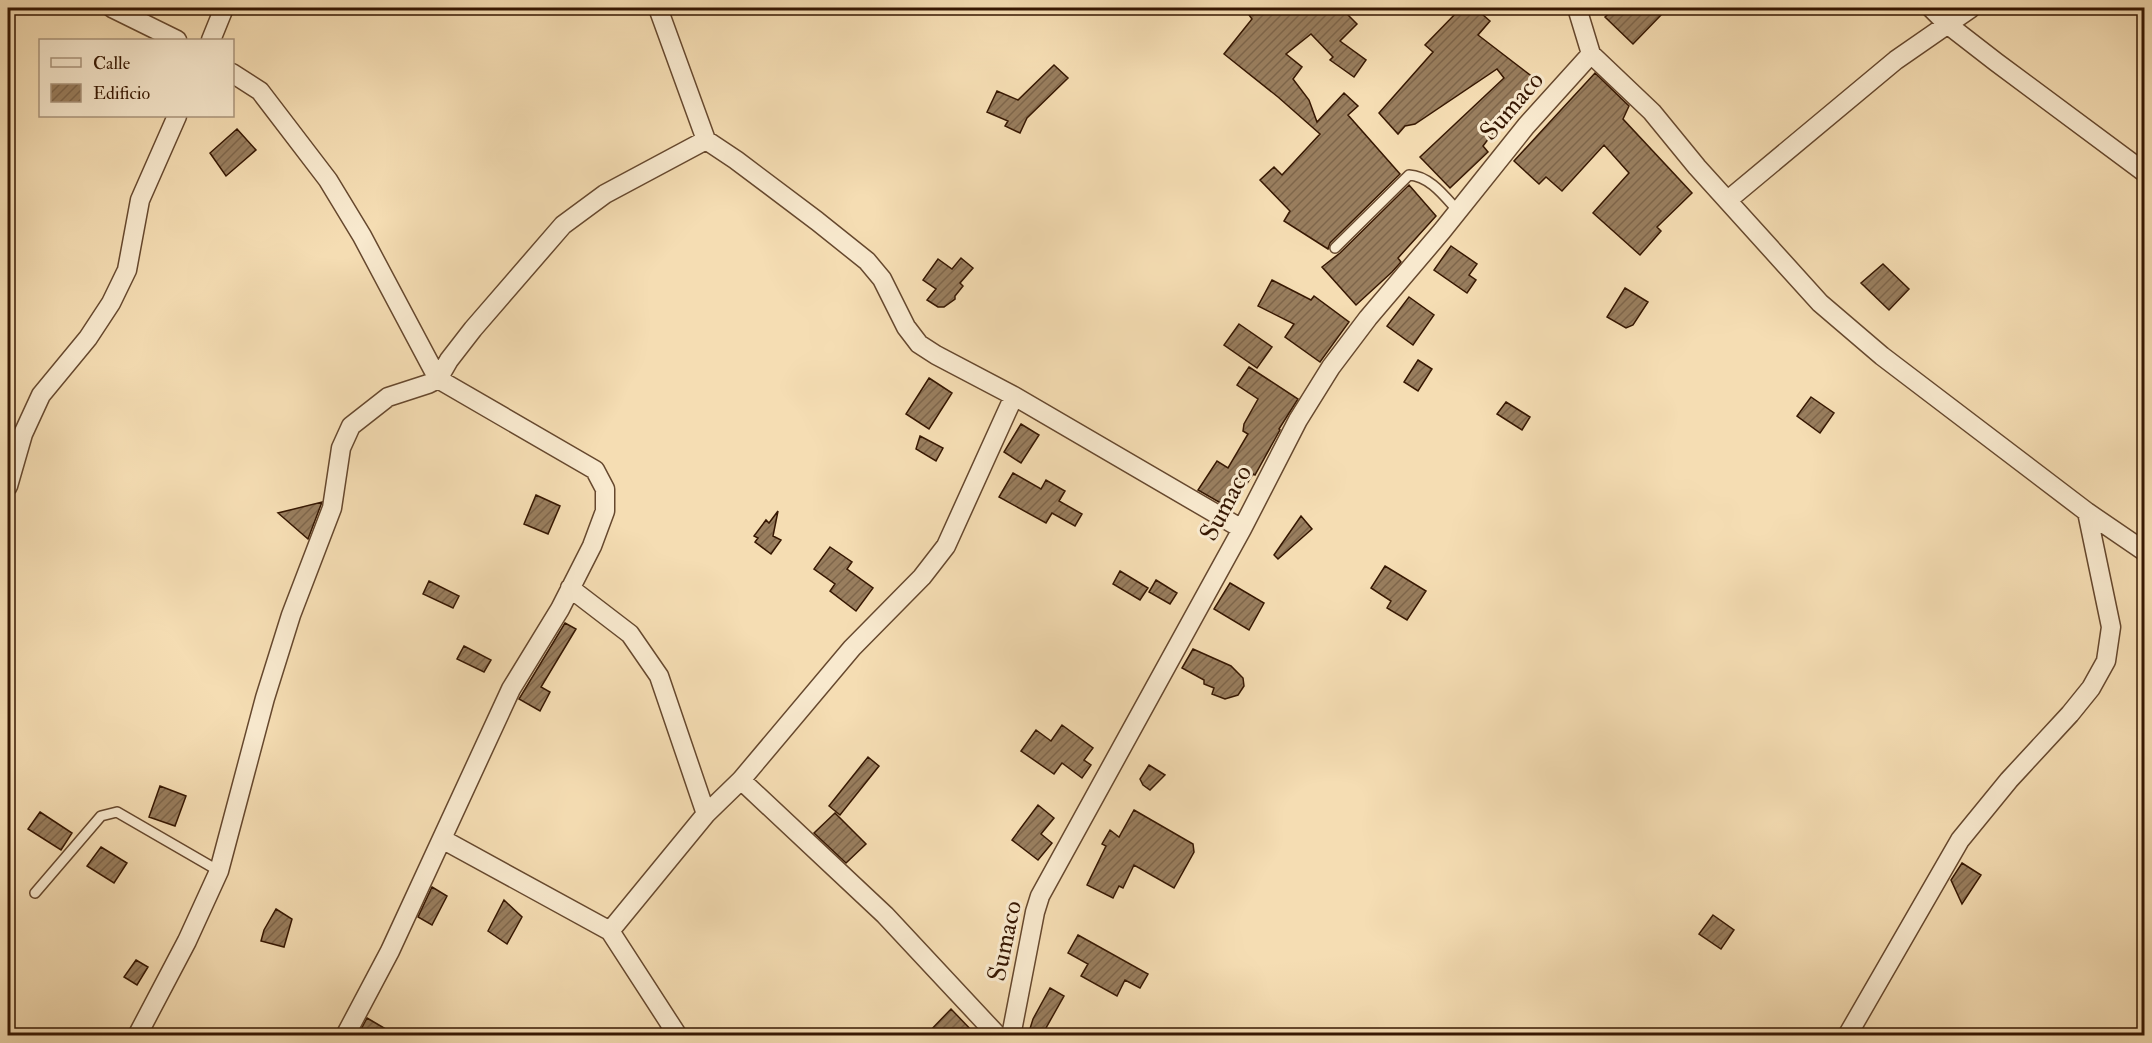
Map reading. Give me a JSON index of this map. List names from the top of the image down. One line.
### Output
{"streets":{"street":["Sumaco"]},"legend":["Calle","Edificio"]}
